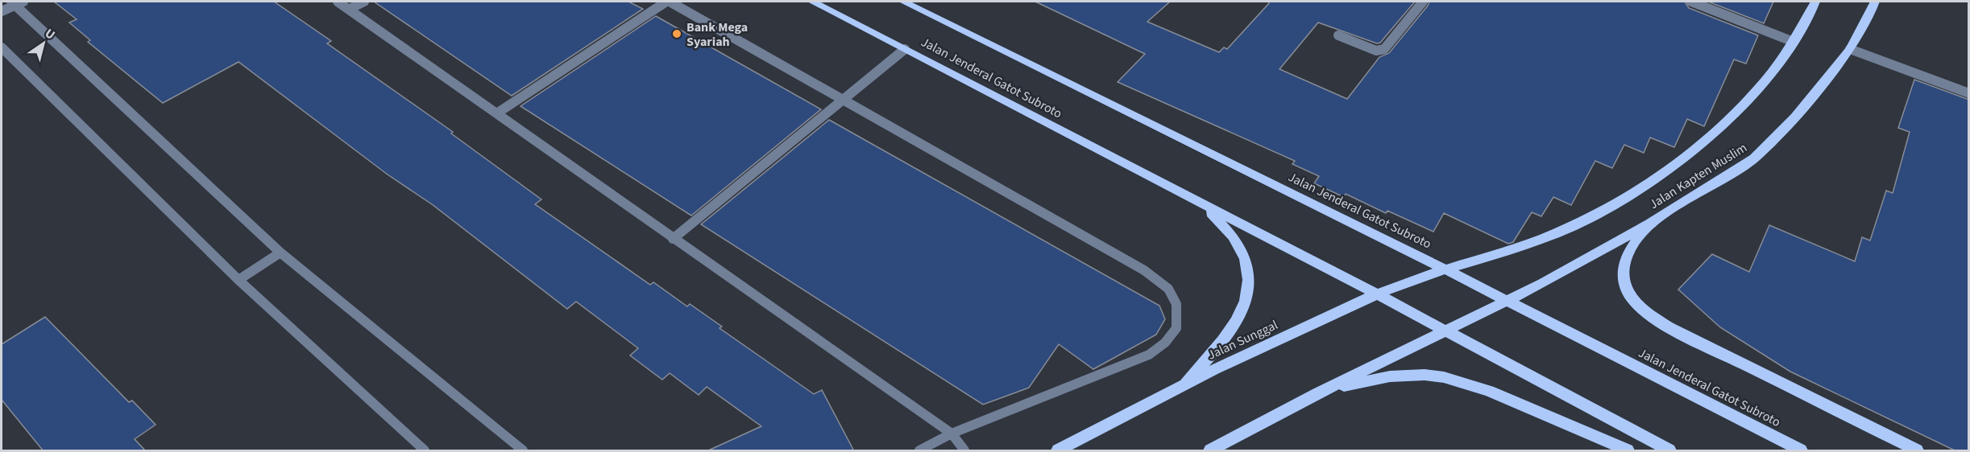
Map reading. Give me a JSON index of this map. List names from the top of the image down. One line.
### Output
{"streets":{"main road":["Jalan Jenderal Gatot Subroto","Jalan Kapten Muslim","Jalan Sunggal"]},"crossings":[["Jalan Jenderal Gatot Subroto","Jalan Kapten Muslim"],["Jalan Jenderal Gatot Subroto","Jalan Sunggal"],["Jalan Kapten Muslim","Jalan Sunggal"]],"places":["Bank Mega Syariah"],"north":"top right"}
